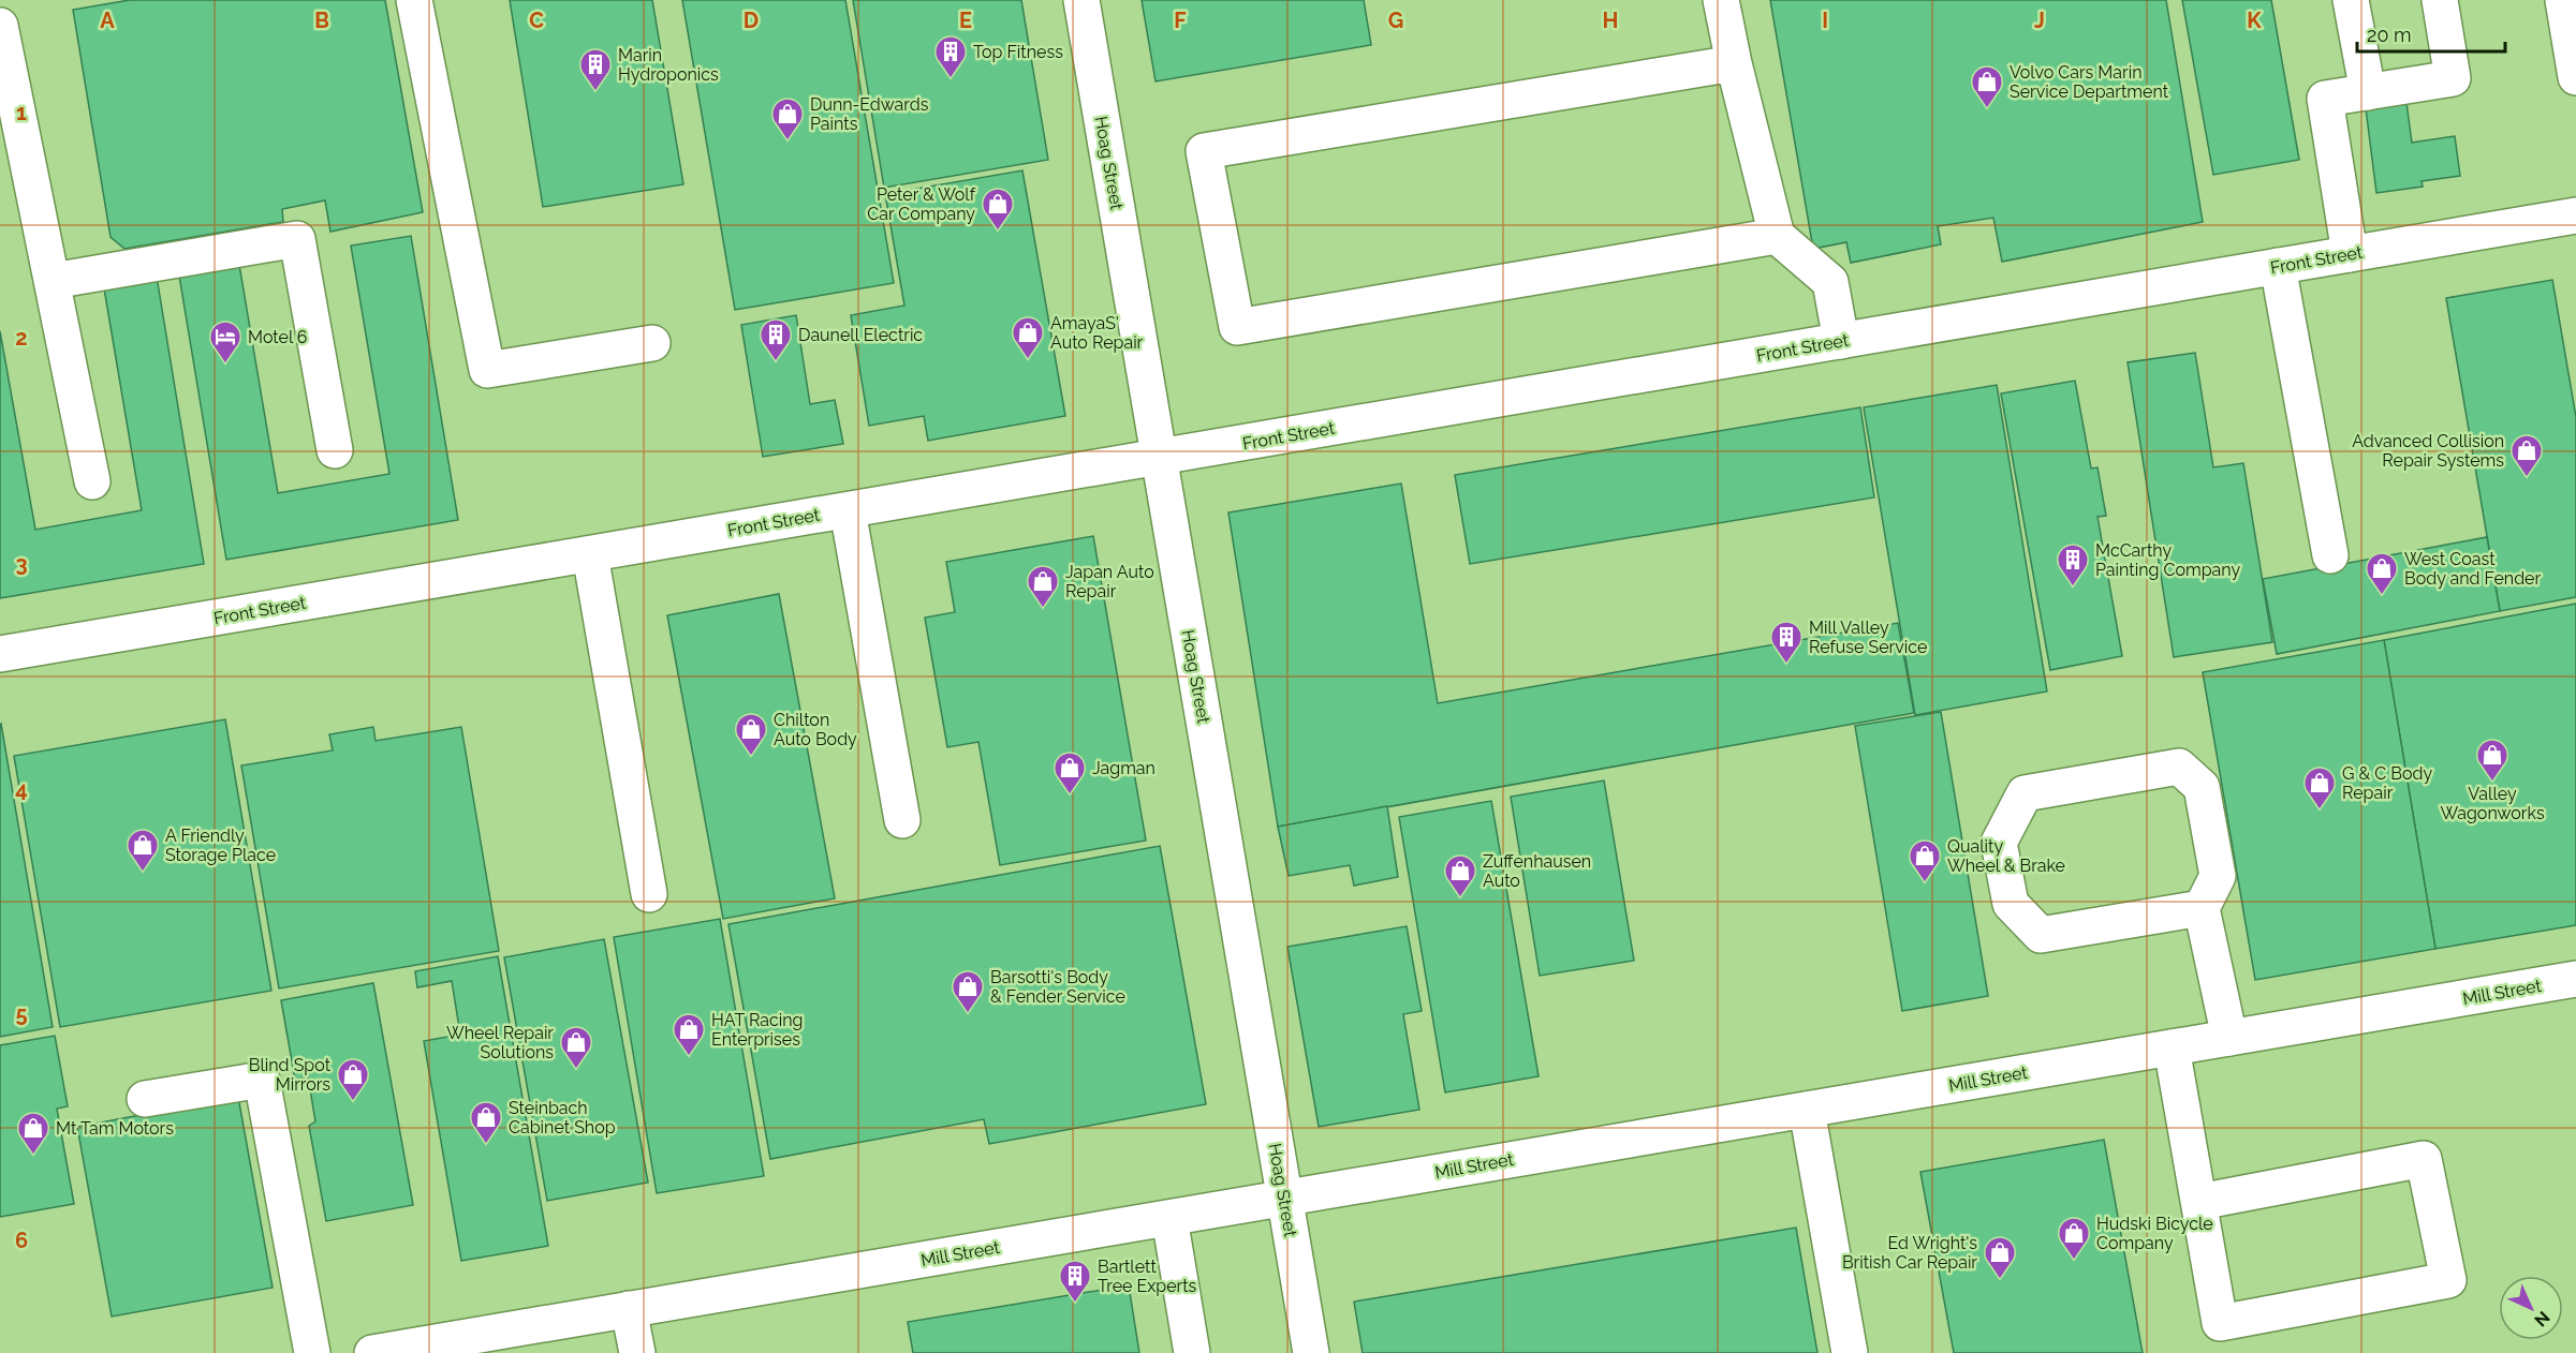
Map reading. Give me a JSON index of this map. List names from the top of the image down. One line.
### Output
{"streets":{"street":["Hoag Street","Front Street","Mill Street"]},"crossings":[["Hoag Street","Front Street"],["Hoag Street","Mill Street"]],"places":{"building":["Top Fitness","Marin Hydroponics","Daunell Electric","McCarthy Painting Company","Mill Valley Refuse Service","Bartlett Tree Experts"],"shop":["Volvo Cars Marin Service Department","Dunn-Edwards Paints","Peter & Wolf Car Company","AmayaS' Auto Repair","Advanced Collision Repair Systems","West Coast Body and Fender","Japan Auto Repair","Chilton Auto Body","Valley Wagonworks","Jagman","G & C Body Repair","A Friendly Storage Place","Quality Wheel & Brake","Zuffenhausen Auto","Barsotti's Body & Fender Service","HAT Racing Enterprises","Wheel Repair Solutions","Blind Spot Mirrors","Steinbach Cabinet Shop","Mt Tam Motors","Hudski Bicycle Company","Ed Wright's British Car Repair"],"hotel":["Motel 6"]},"scale_bar":"20 m","north":"bottom right","grid":{"columns":["A","B","C","D","E","F","G","H","I","J","K"],"rows":["1","2","3","4","5","6"]}}
